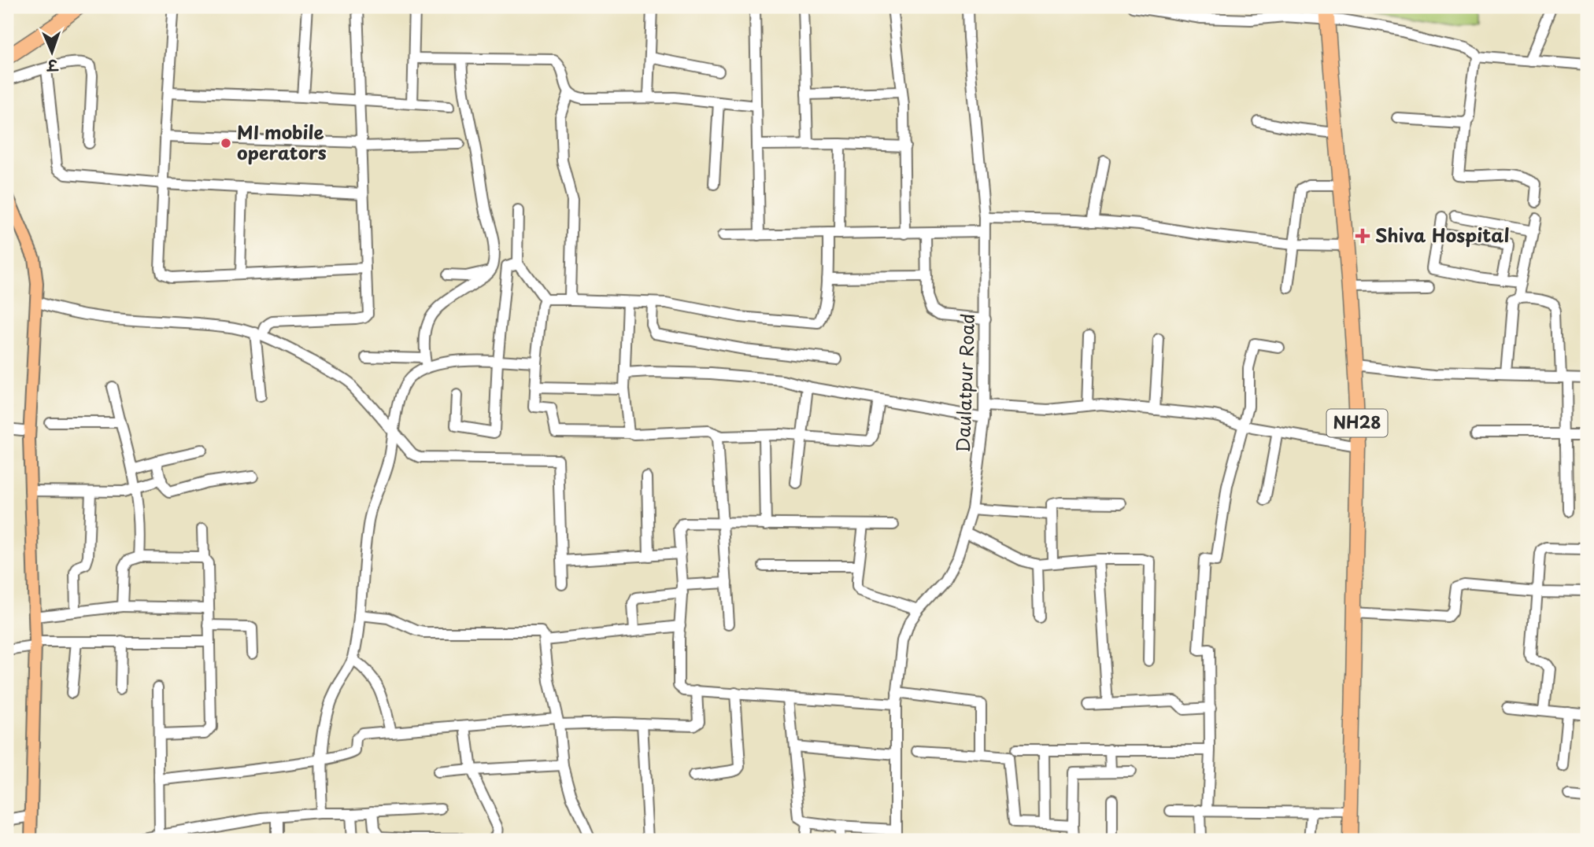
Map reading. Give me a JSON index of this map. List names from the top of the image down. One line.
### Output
{"streets":{"highway":["NH28"],"street":["Daulatpur Road"]},"places":{"other":["MI mobile operators"],"health":["Shiva Hospital"]},"north":"bottom"}
